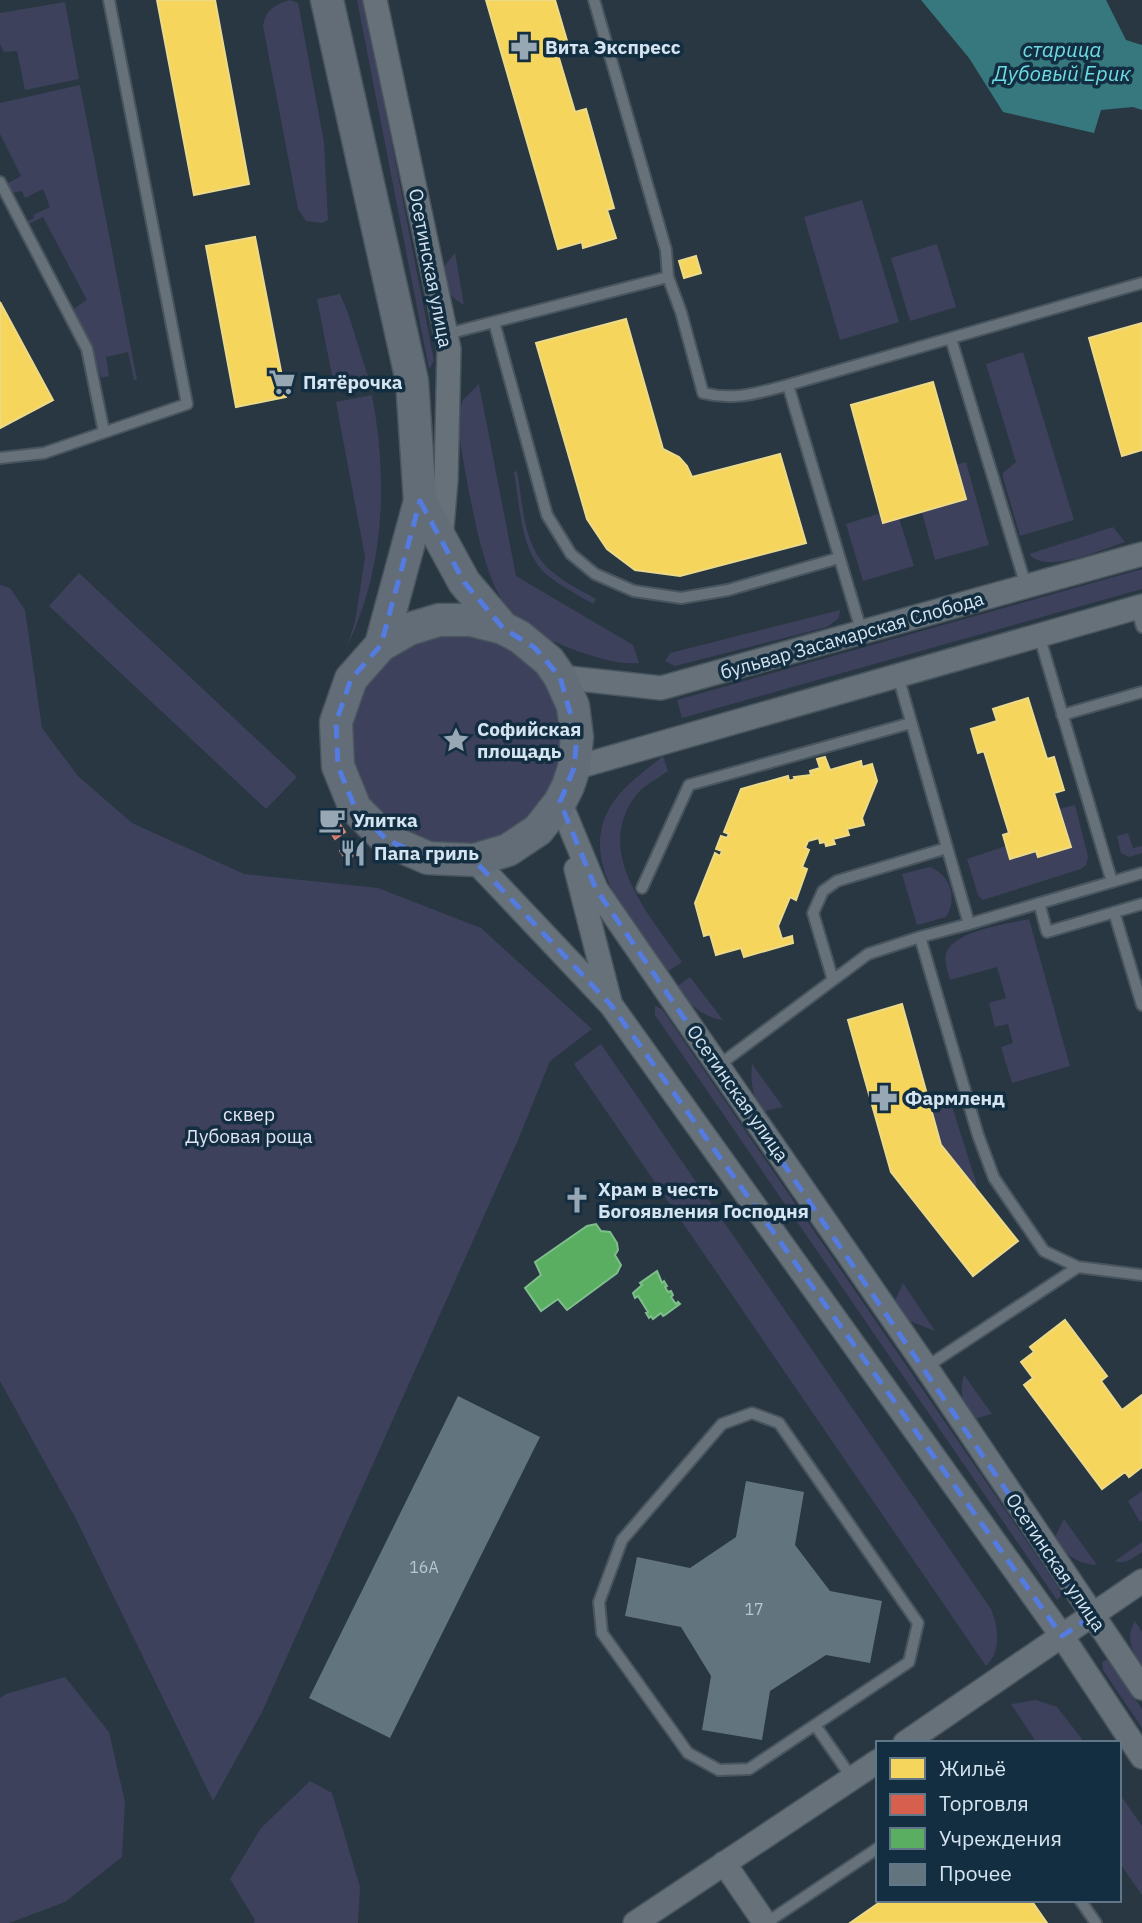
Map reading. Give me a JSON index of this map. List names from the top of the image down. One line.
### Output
{"streets":{"street":["Осетинская улица","бульвар Засамарская Слобода"]},"crossings":[["Осетинская улица","бульвар Засамарская Слобода"]],"water":["старица Дубовый Ерик"],"parks":["сквер Дубовая роща"],"places":{"pharmacy":["Вита Экспресс","Фармленд"],"supermarket":["Пятёрочка"],"place":["Софийская площадь"],"cafe":["Улитка"],"restaurant":["Папа гриль"],"church":["Храм в честь Богоявления Господня"]},"house_numbers":["16А","17"],"legend":["Жильё","Торговля","Учреждения","Прочее"]}
